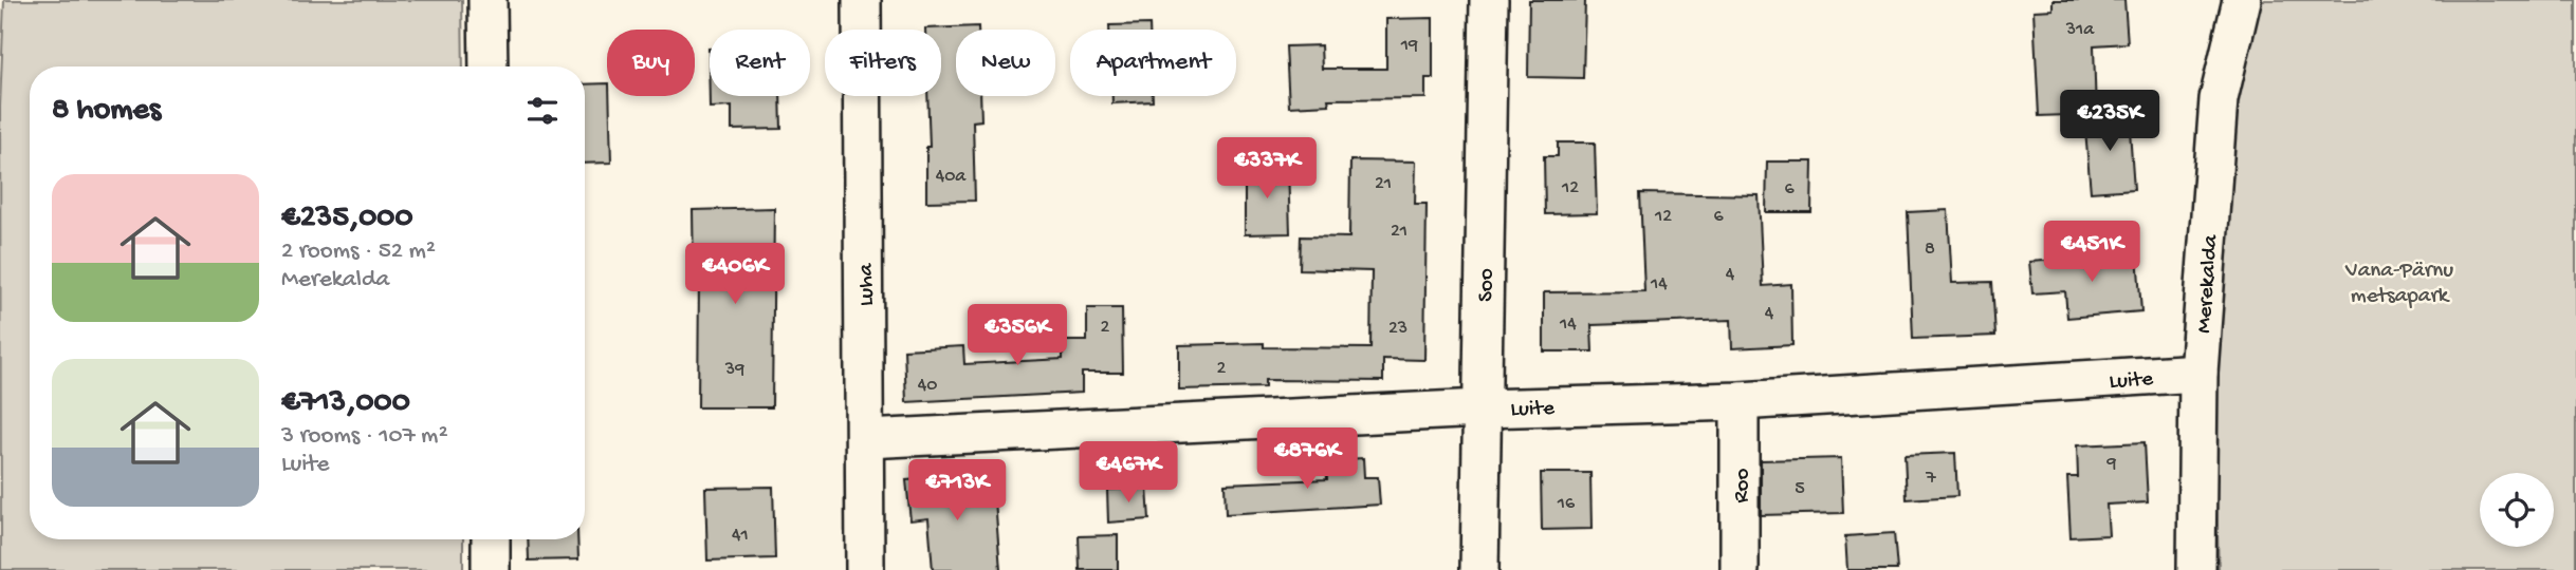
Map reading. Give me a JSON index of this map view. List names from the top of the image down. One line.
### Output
{"streets":{"street":["Merekalda","Luha","Soo","Luite","Roo"]},"crossings":[["Merekalda","Luite"],["Luha","Luite"],["Soo","Luite"],["Luite","Roo"]],"parks":["Vana-Pärnu metsapark"],"house_numbers":["31a","19","40a","21","12","6","12","6","21","8","4","14","4","14","2","23","2","39","40","9","7","5","16","41"],"page":{"chip":["Buy","Rent","Filters","New","Apartment"],"heading":"8 homes","price":["€235K","€337K","€451K","€406K","€356K","€876K","€467K","€713K"],"list":[{"name":"€235,000","note":"2 rooms · 52 m² · Merekalda"},{"name":"€713,000","note":"3 rooms · 107 m² · Luite"}]}}
